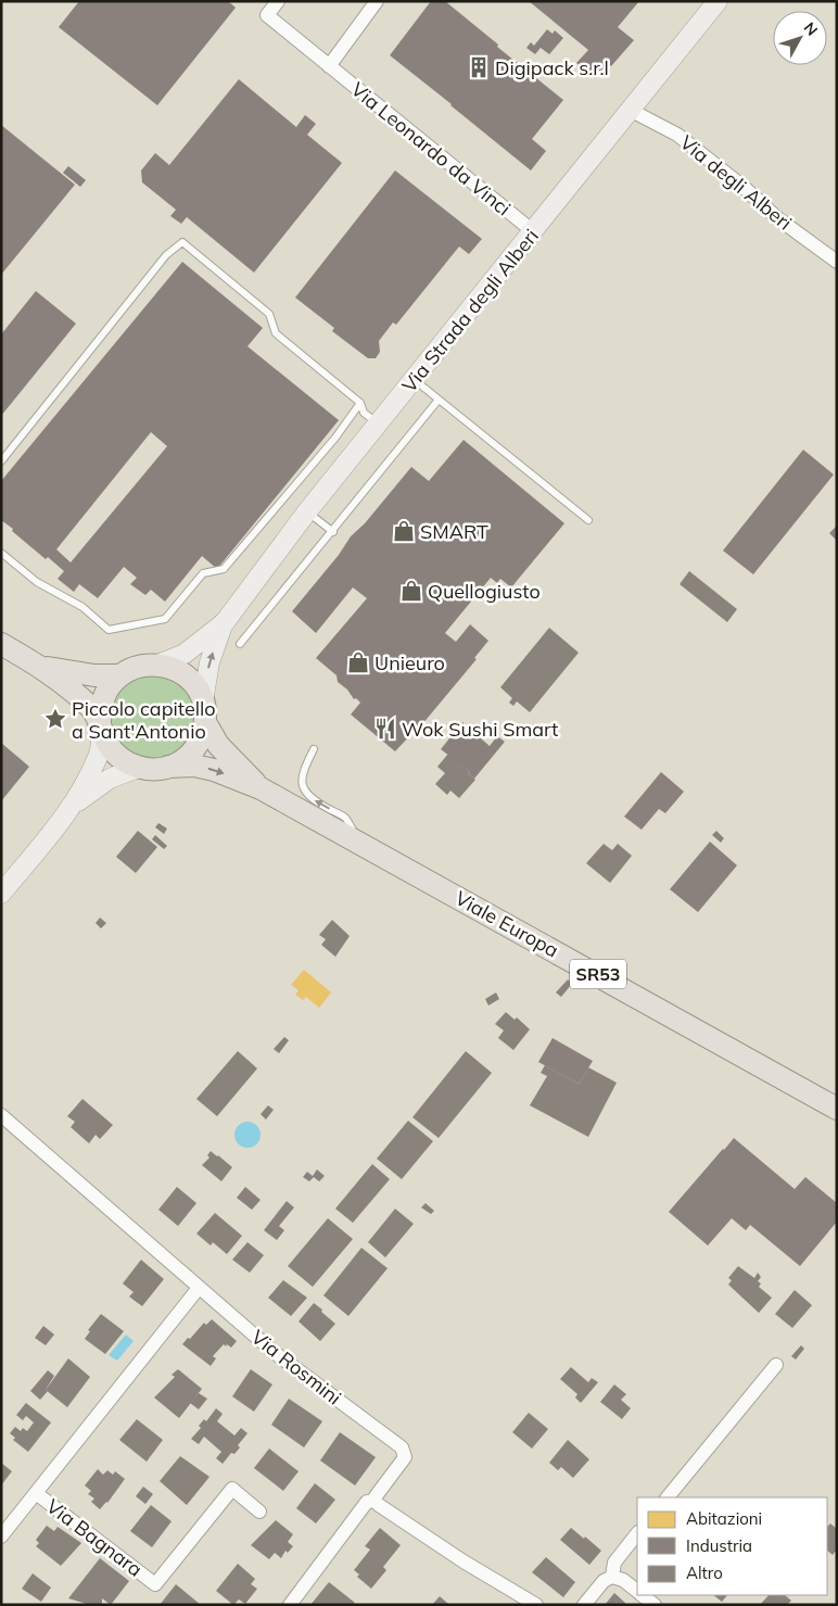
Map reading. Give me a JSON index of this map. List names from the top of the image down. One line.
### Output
{"streets":{"main road":["Via Strada degli Alberi","Viale Europa","SR53"],"street":["Via Leonardo da Vinci","Via degli Alberi","Via Rosmini","Via Bagnara"]},"crossings":[["Via Leonardo da Vinci","Via Strada degli Alberi"],["Via degli Alberi","Via Strada degli Alberi"],["Via Strada degli Alberi","Viale Europa"],["Via Rosmini","Via Bagnara"]],"places":{"building":["Digipack s.r.l"],"shop":["SMART","Quellogiusto","Unieuro"],"place":["Piccolo capitello a Sant'Antonio"],"restaurant":["Wok Sushi Smart"]},"legend":["Abitazioni","Industria","Altro"],"north":"top right"}
